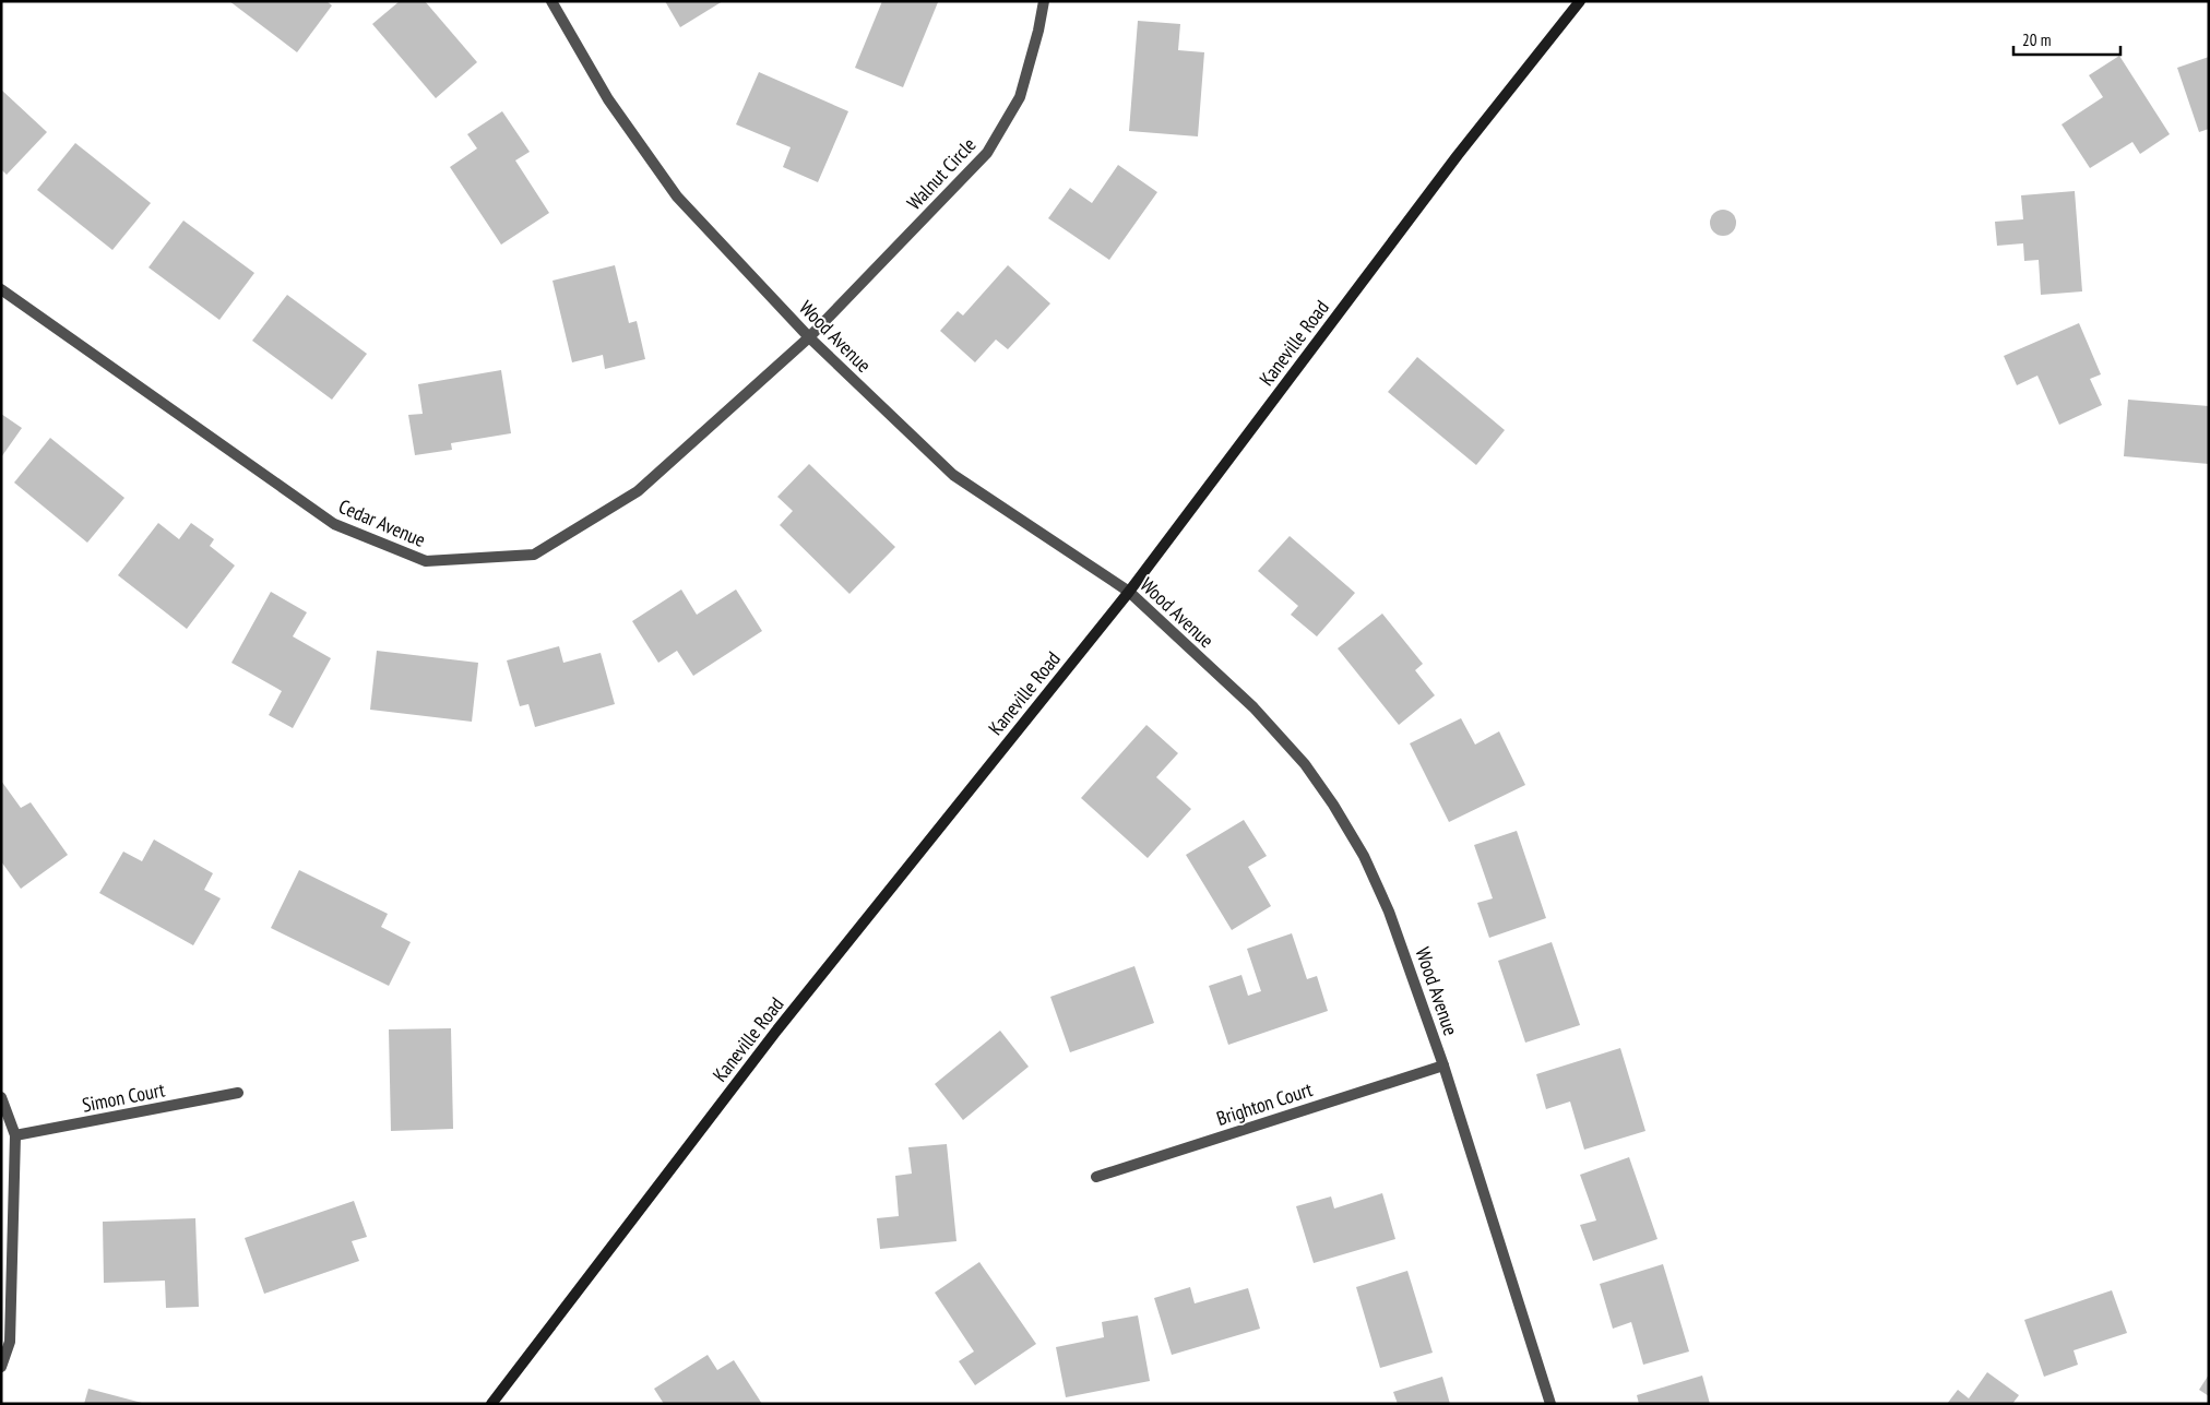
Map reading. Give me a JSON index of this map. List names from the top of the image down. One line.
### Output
{"streets":{"main road":["Kaneville Road"],"street":["Walnut Circle","Wood Avenue","Cedar Avenue","Simon Court","Brighton Court"]},"crossings":[["Walnut Circle","Wood Avenue"],["Walnut Circle","Cedar Avenue"],["Wood Avenue","Kaneville Road"],["Wood Avenue","Cedar Avenue"],["Wood Avenue","Brighton Court"]],"scale_bar":"20 m"}
